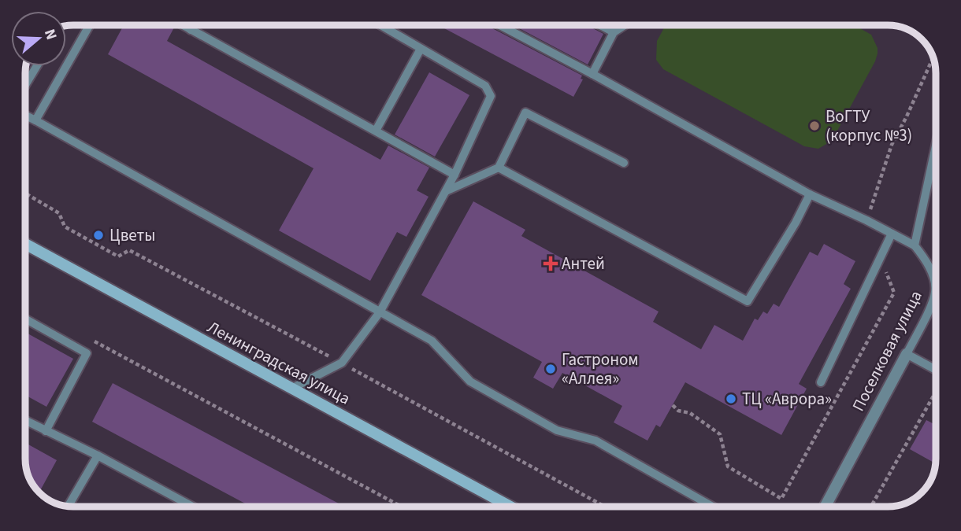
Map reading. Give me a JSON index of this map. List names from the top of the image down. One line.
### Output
{"streets":{"main road":["Ленинградская улица"],"street":["Поселковая улица"]},"places":{"other":["ВоГТУ (корпус №3)","Цветы","Гастроном «Аллея»","ТЦ «Аврора»"],"health":["Антей"]},"north":"right"}
